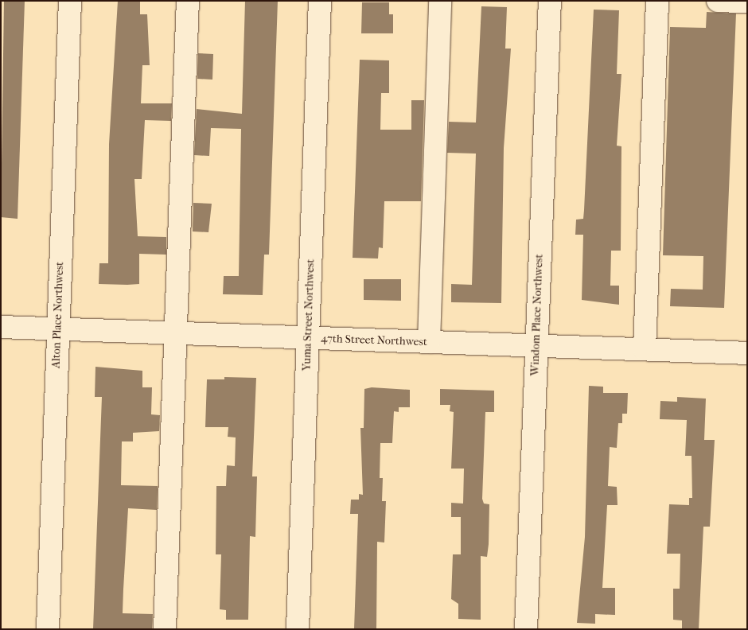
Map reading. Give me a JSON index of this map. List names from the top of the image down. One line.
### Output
{"streets":{"street":["Alton Place Northwest","Yuma Street Northwest","Windom Place Northwest","47th Street Northwest"]},"crossings":[["Alton Place Northwest","47th Street Northwest"],["Yuma Street Northwest","47th Street Northwest"],["Windom Place Northwest","47th Street Northwest"]]}
